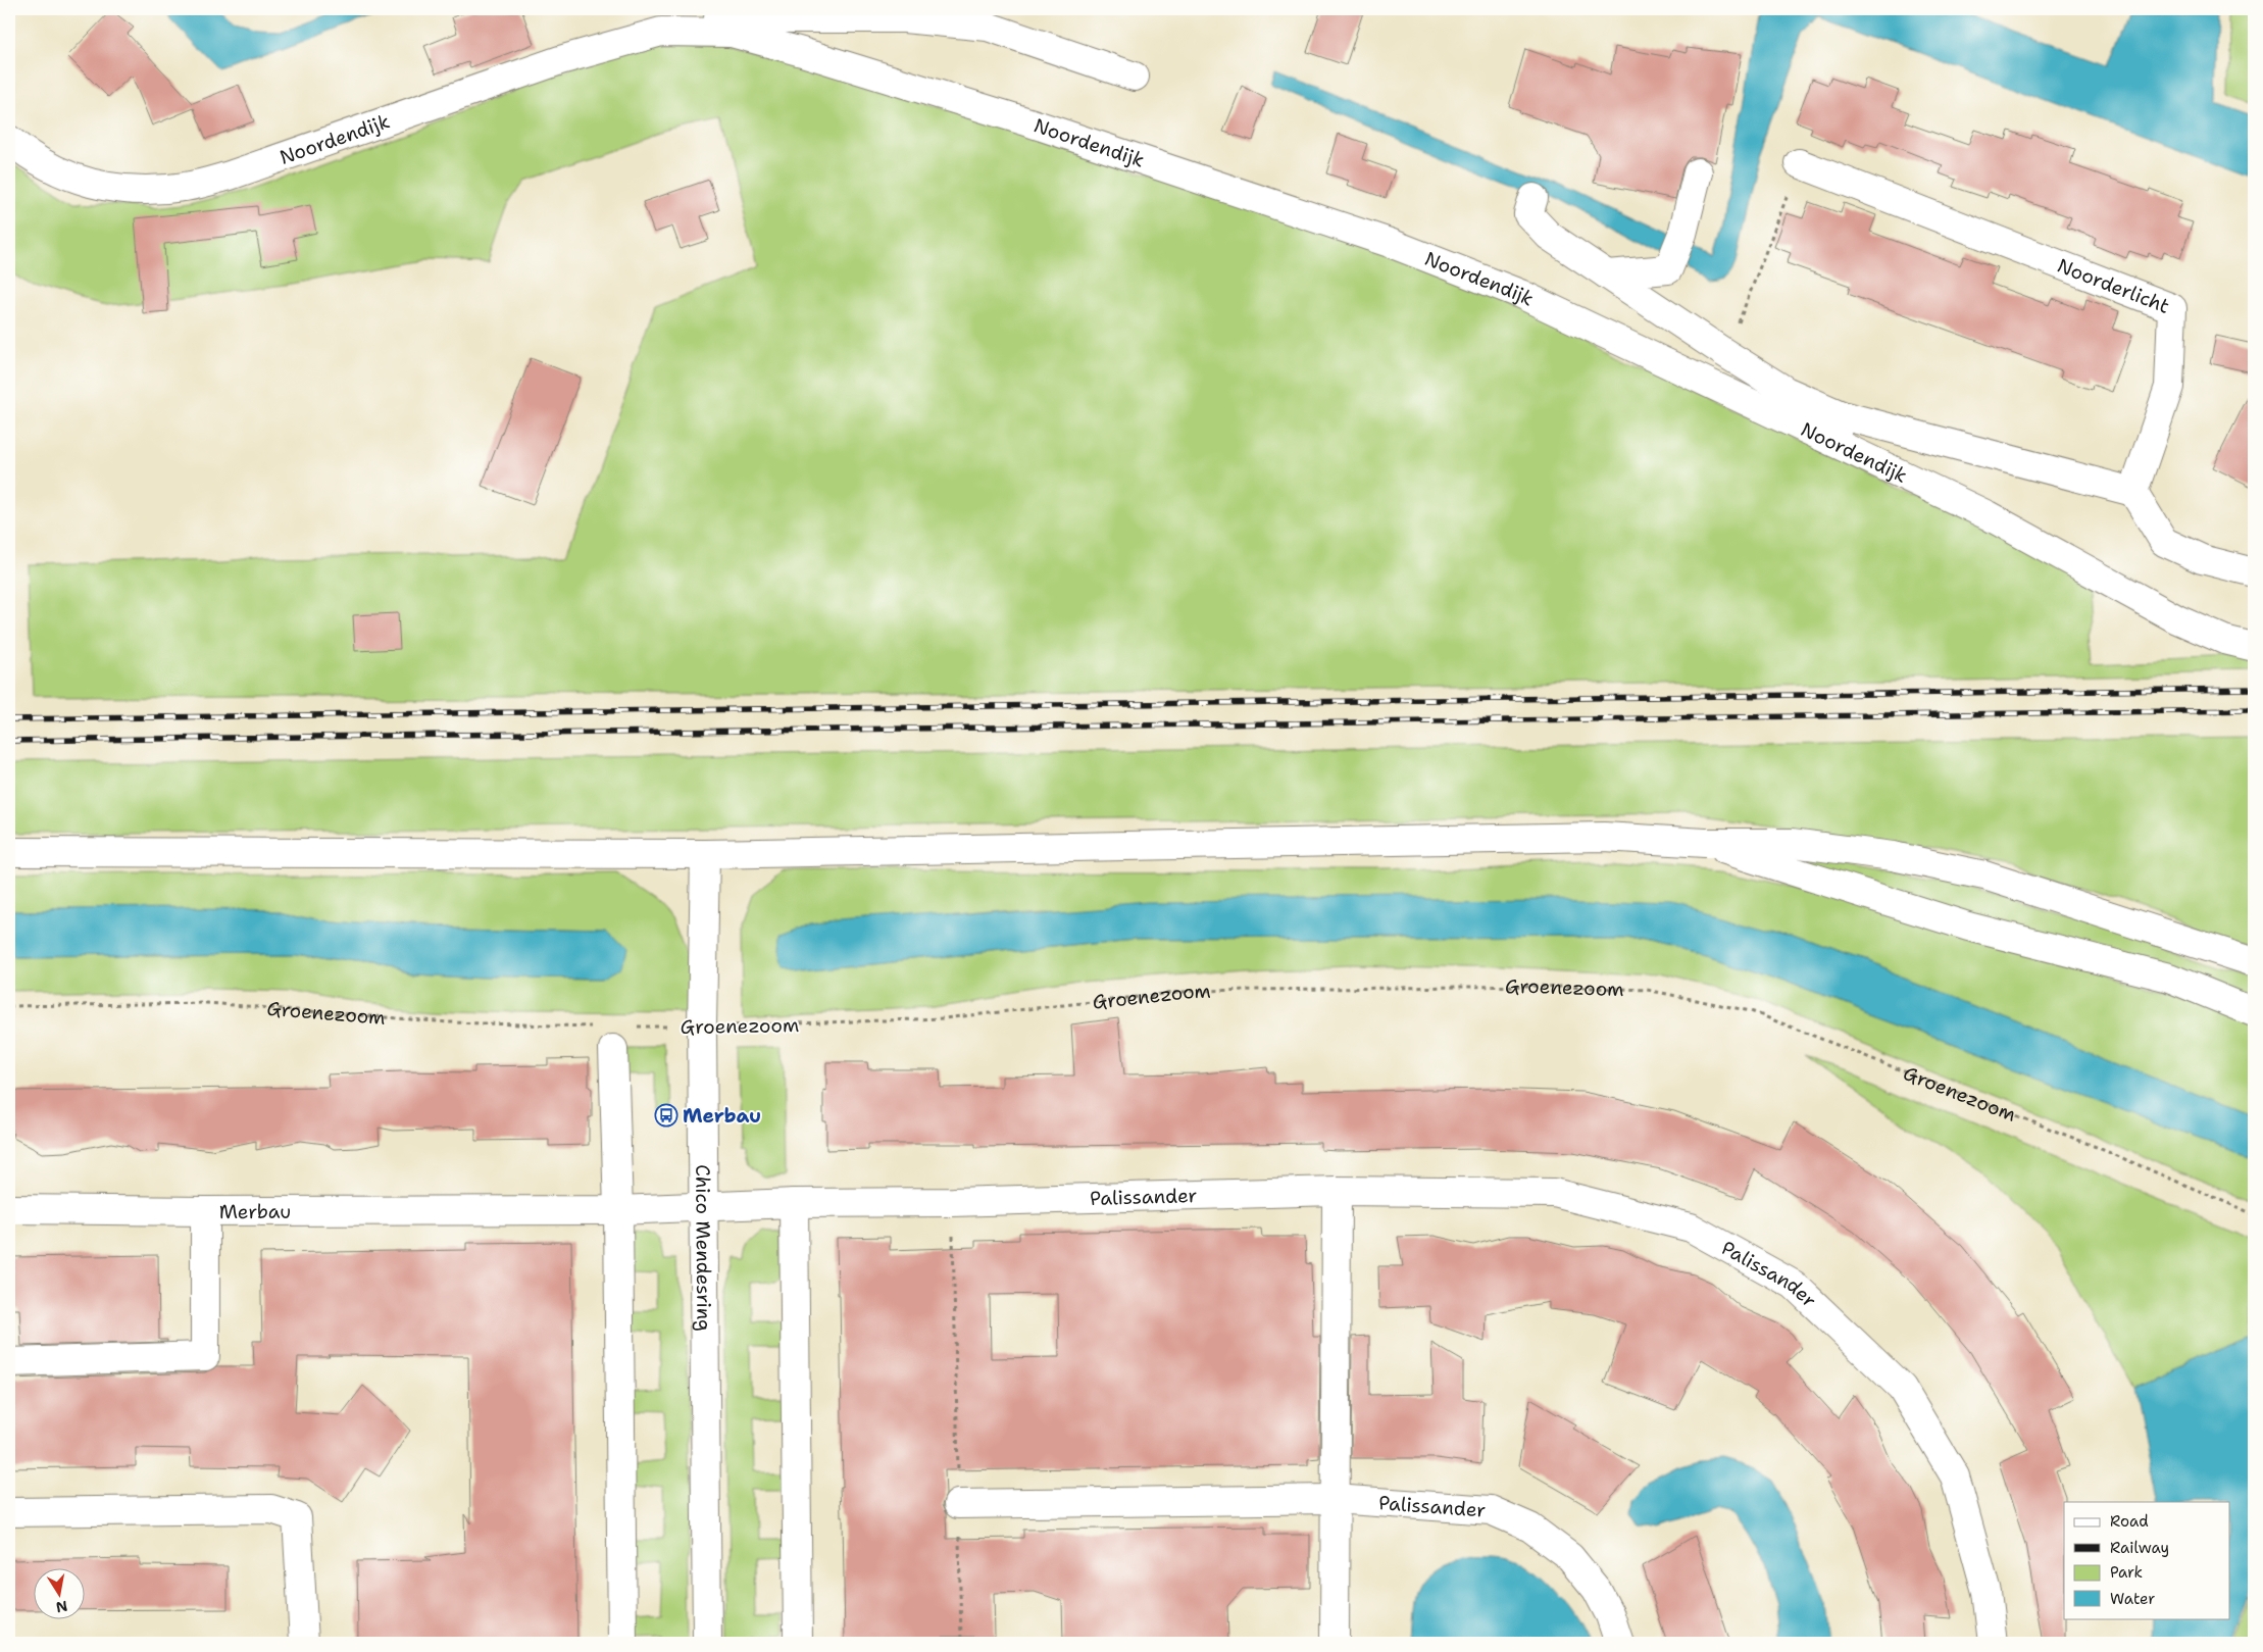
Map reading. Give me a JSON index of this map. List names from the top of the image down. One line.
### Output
{"streets":{"street":["Noordendijk","Noorderlicht","Palissander","Merbau","Chico Mendesring"],"path":["Groenezoom"]},"crossings":[["Groenezoom","Chico Mendesring"],["Palissander","Merbau"],["Palissander","Chico Mendesring"],["Merbau","Chico Mendesring"]],"places":{"bus stop":["Merbau"]},"legend":["Road","Railway","Park","Water"],"north":"bottom"}
